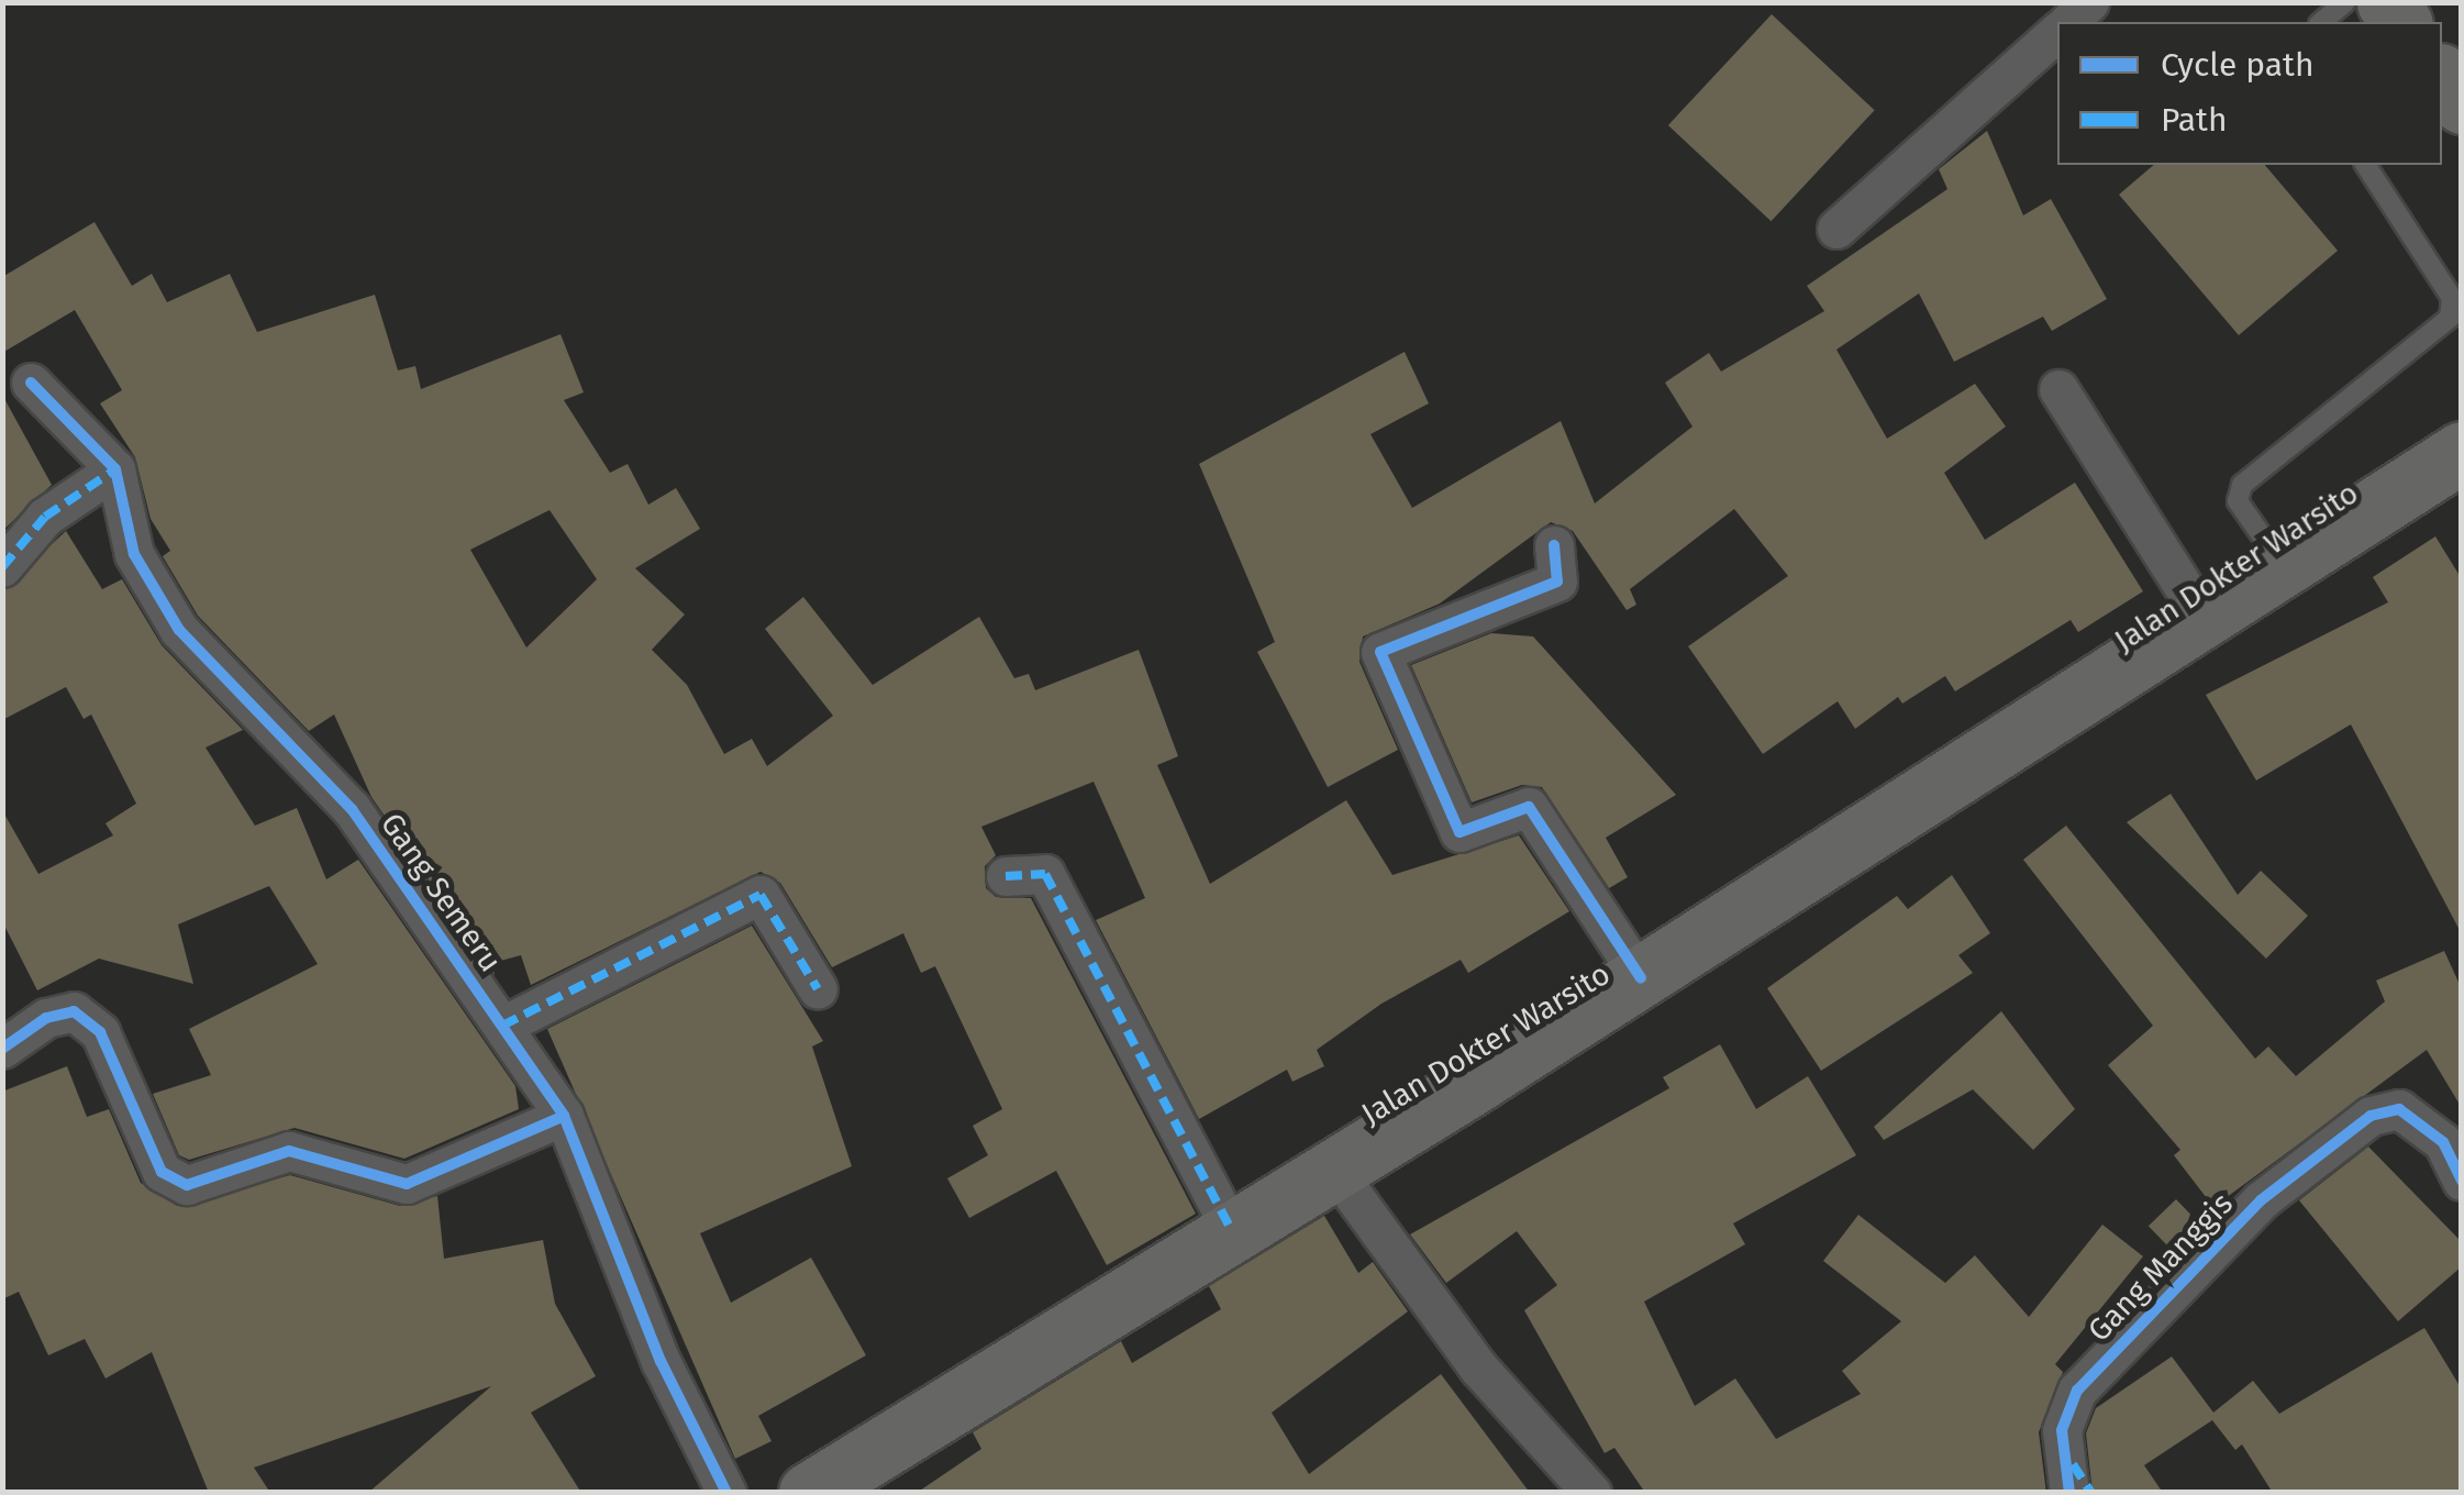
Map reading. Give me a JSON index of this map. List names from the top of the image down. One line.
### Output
{"streets":{"main road":["Jalan Dokter Warsito"],"street":["Gang Semeru","Gang Manggis"]},"legend":["Cycle path","Path"]}
